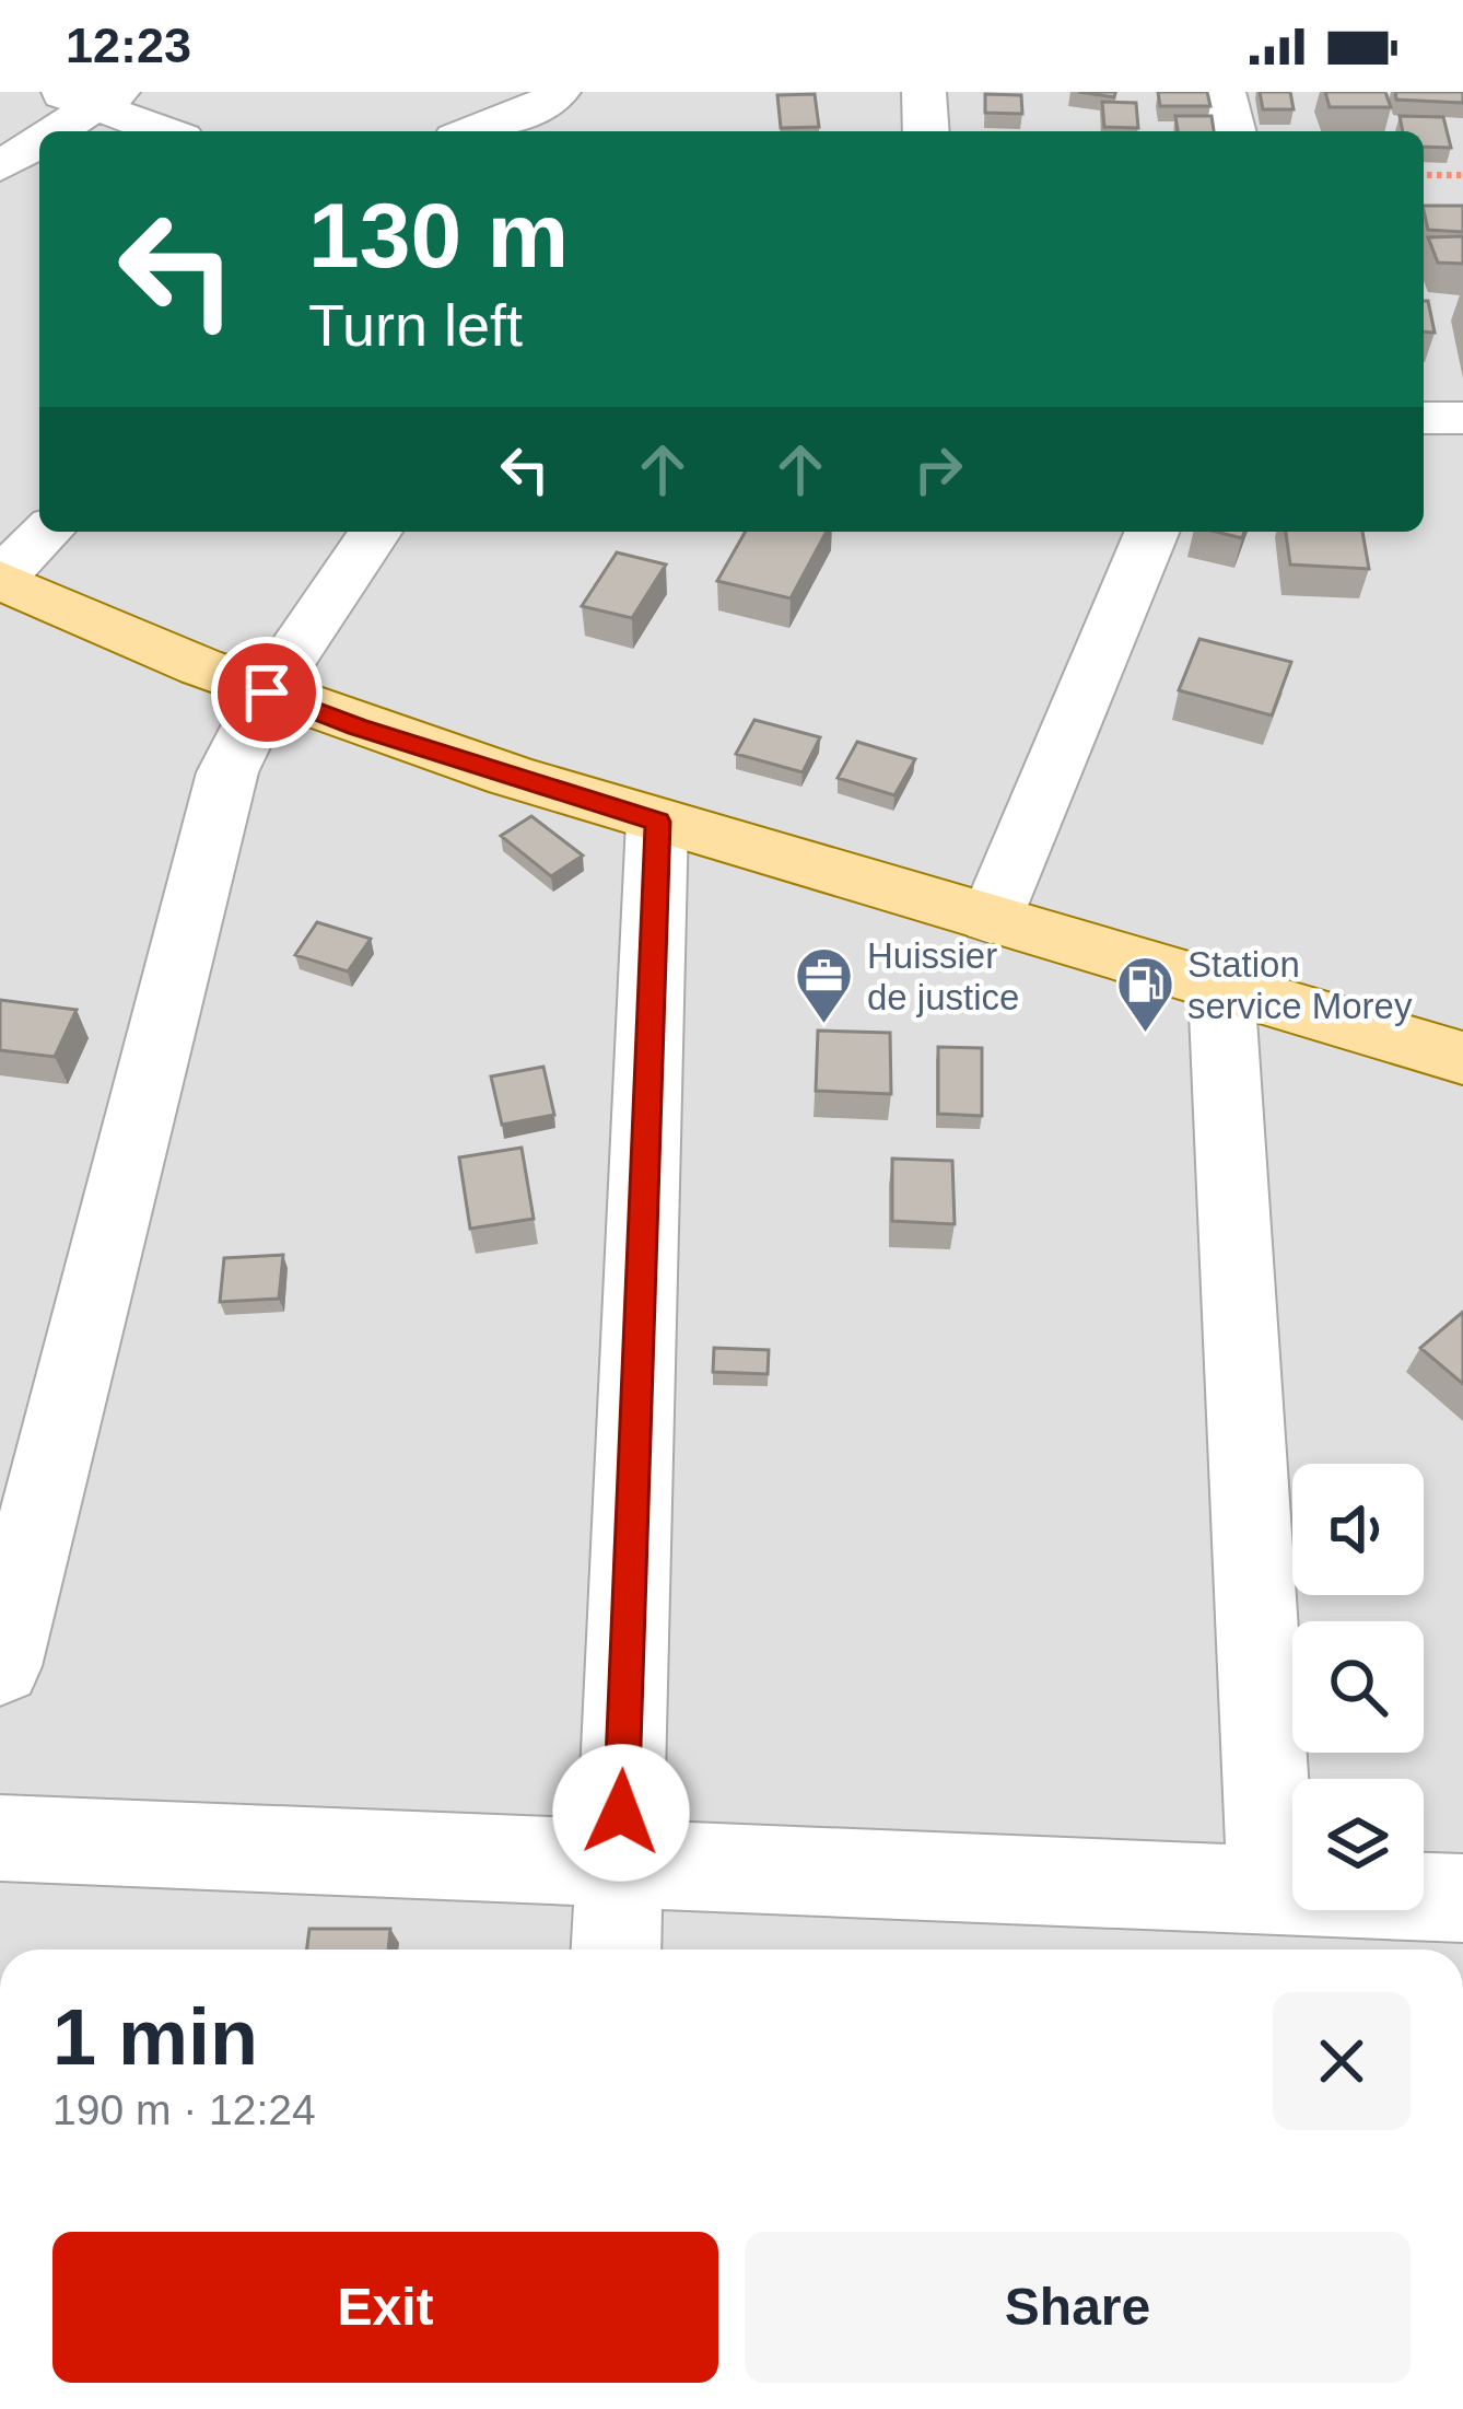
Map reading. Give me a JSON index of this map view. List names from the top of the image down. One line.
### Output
{"places":{"office":["Huissier de justice"],"fuel station":["Station service Morey"]},"page":{"status":"12:23","turn":["130 m","Turn left"],"heading":["1 min","190 m · 12:24"],"buttons":["Exit","Share"]}}
